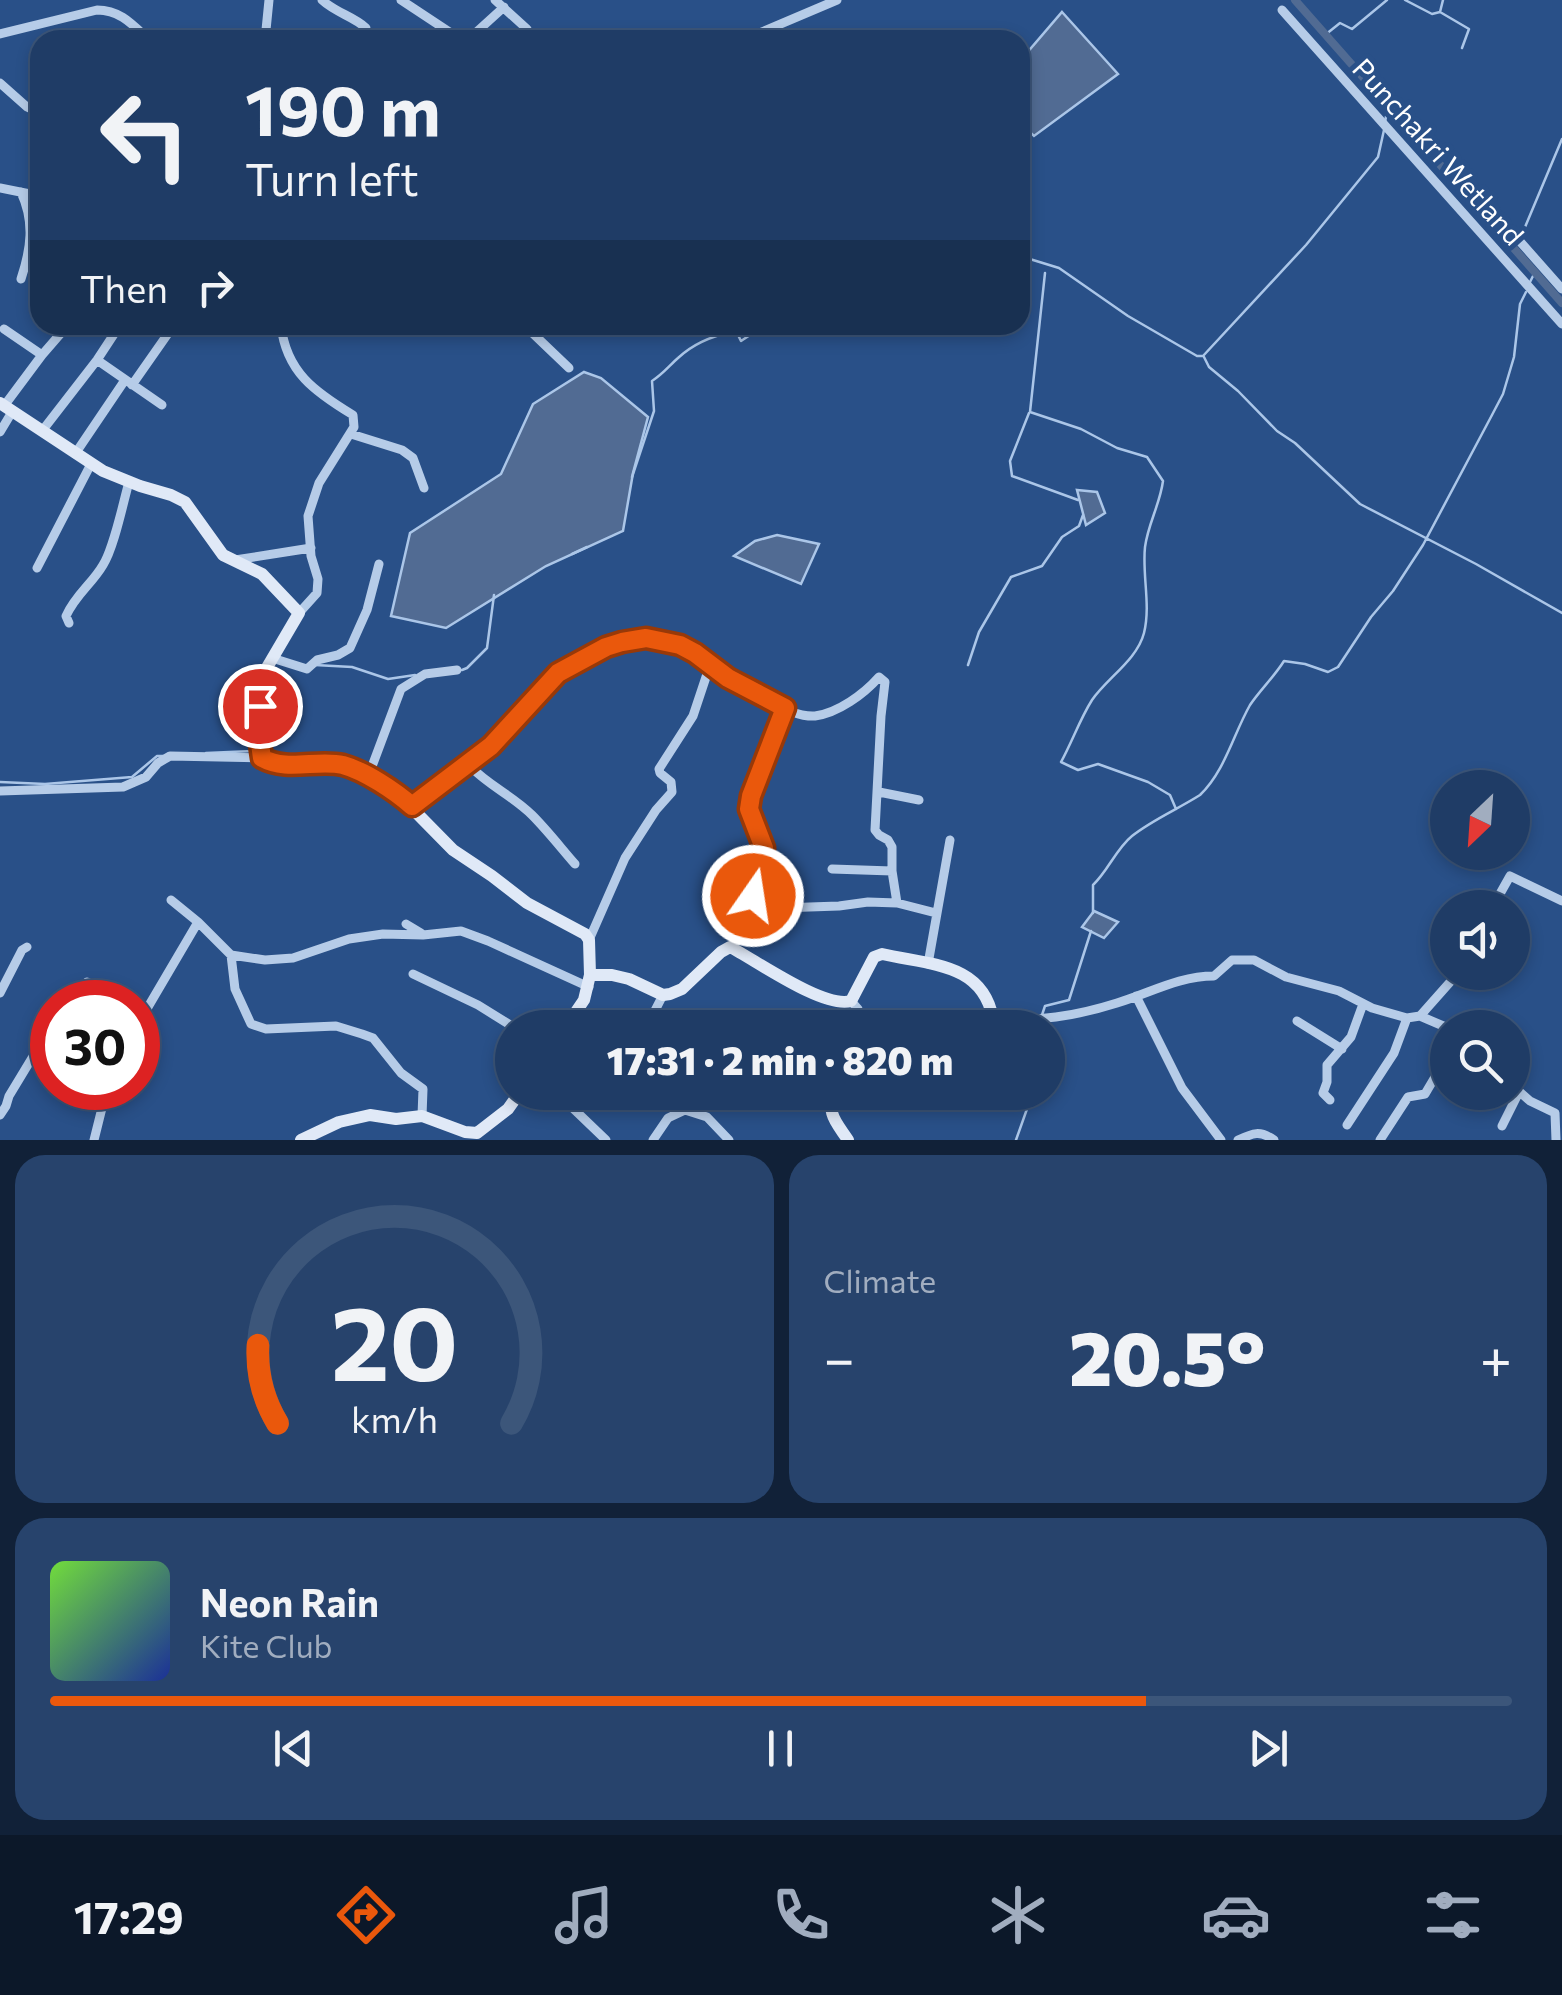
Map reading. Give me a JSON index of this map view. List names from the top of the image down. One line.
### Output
{"streets":{"street":["Punchakri Wetland"]},"north":"bottom left","page":{"turn":["190 m","Turn left"],"then":"Then","limit":"30","trip":"17:31 · 2 min · 820 m","tile":"Climate","heat":["−","20.5°","+"],"song":["Neon Rain","Kite Club"],"tabs":"17:29","gauge":["20","km/h"]}}
